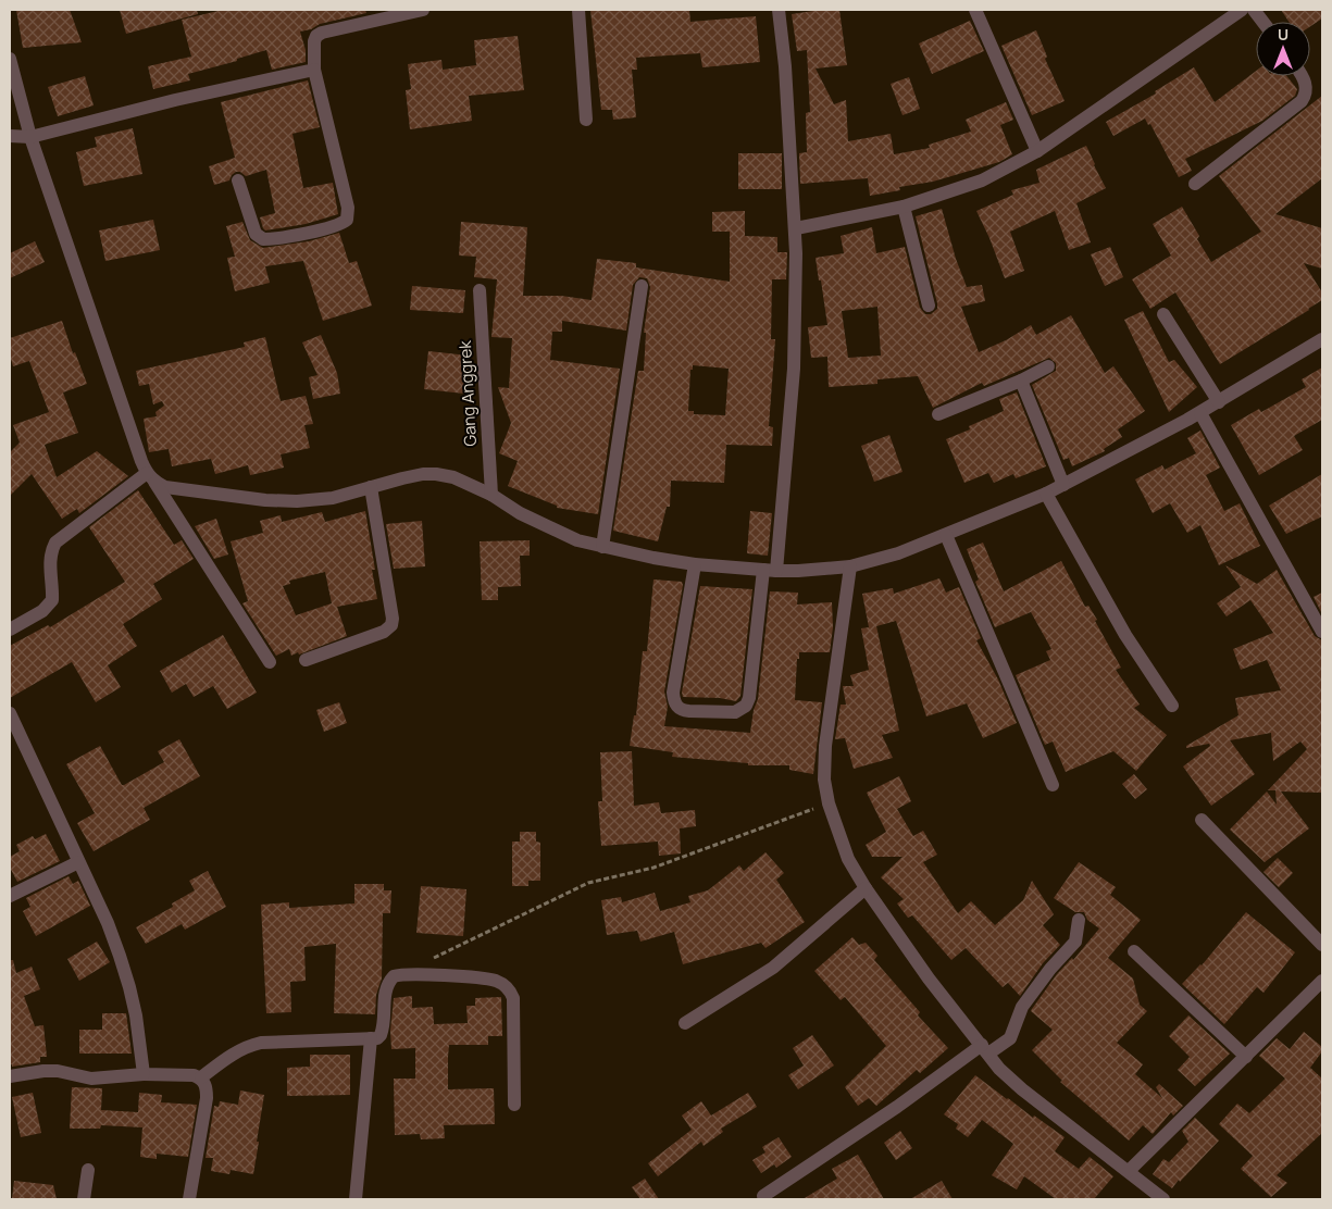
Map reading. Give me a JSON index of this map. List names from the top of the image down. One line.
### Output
{"streets":{"street":["Gang Anggrek"]},"north":"top"}
